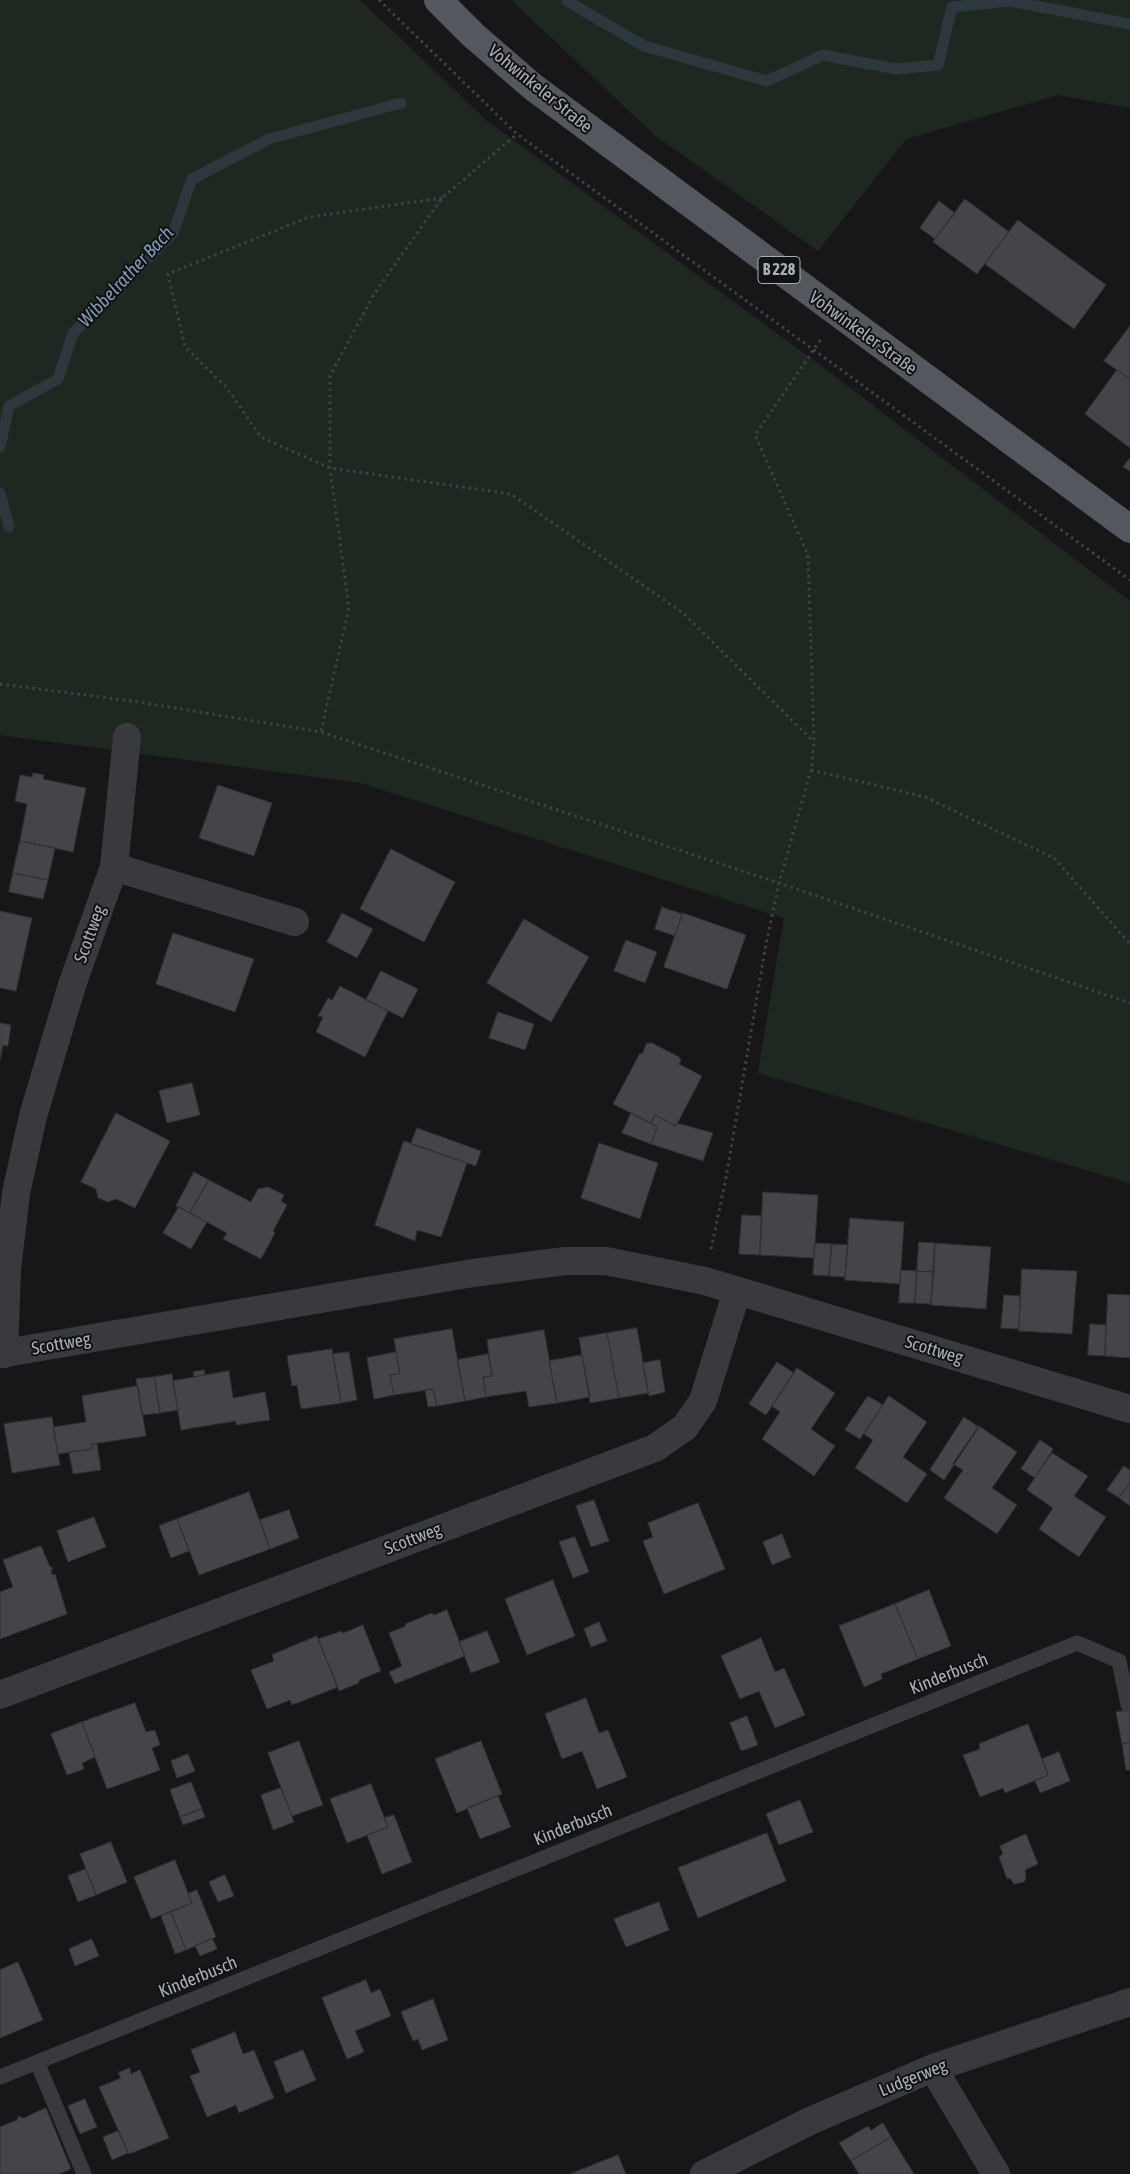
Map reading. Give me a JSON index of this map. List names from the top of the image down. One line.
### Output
{"streets":{"main road":["Vohwinkeler Straße","B 228"],"street":["Scottweg","Ludgerweg"],"lane":["Kinderbusch"]},"water":["Wibbelrather Bach"]}
